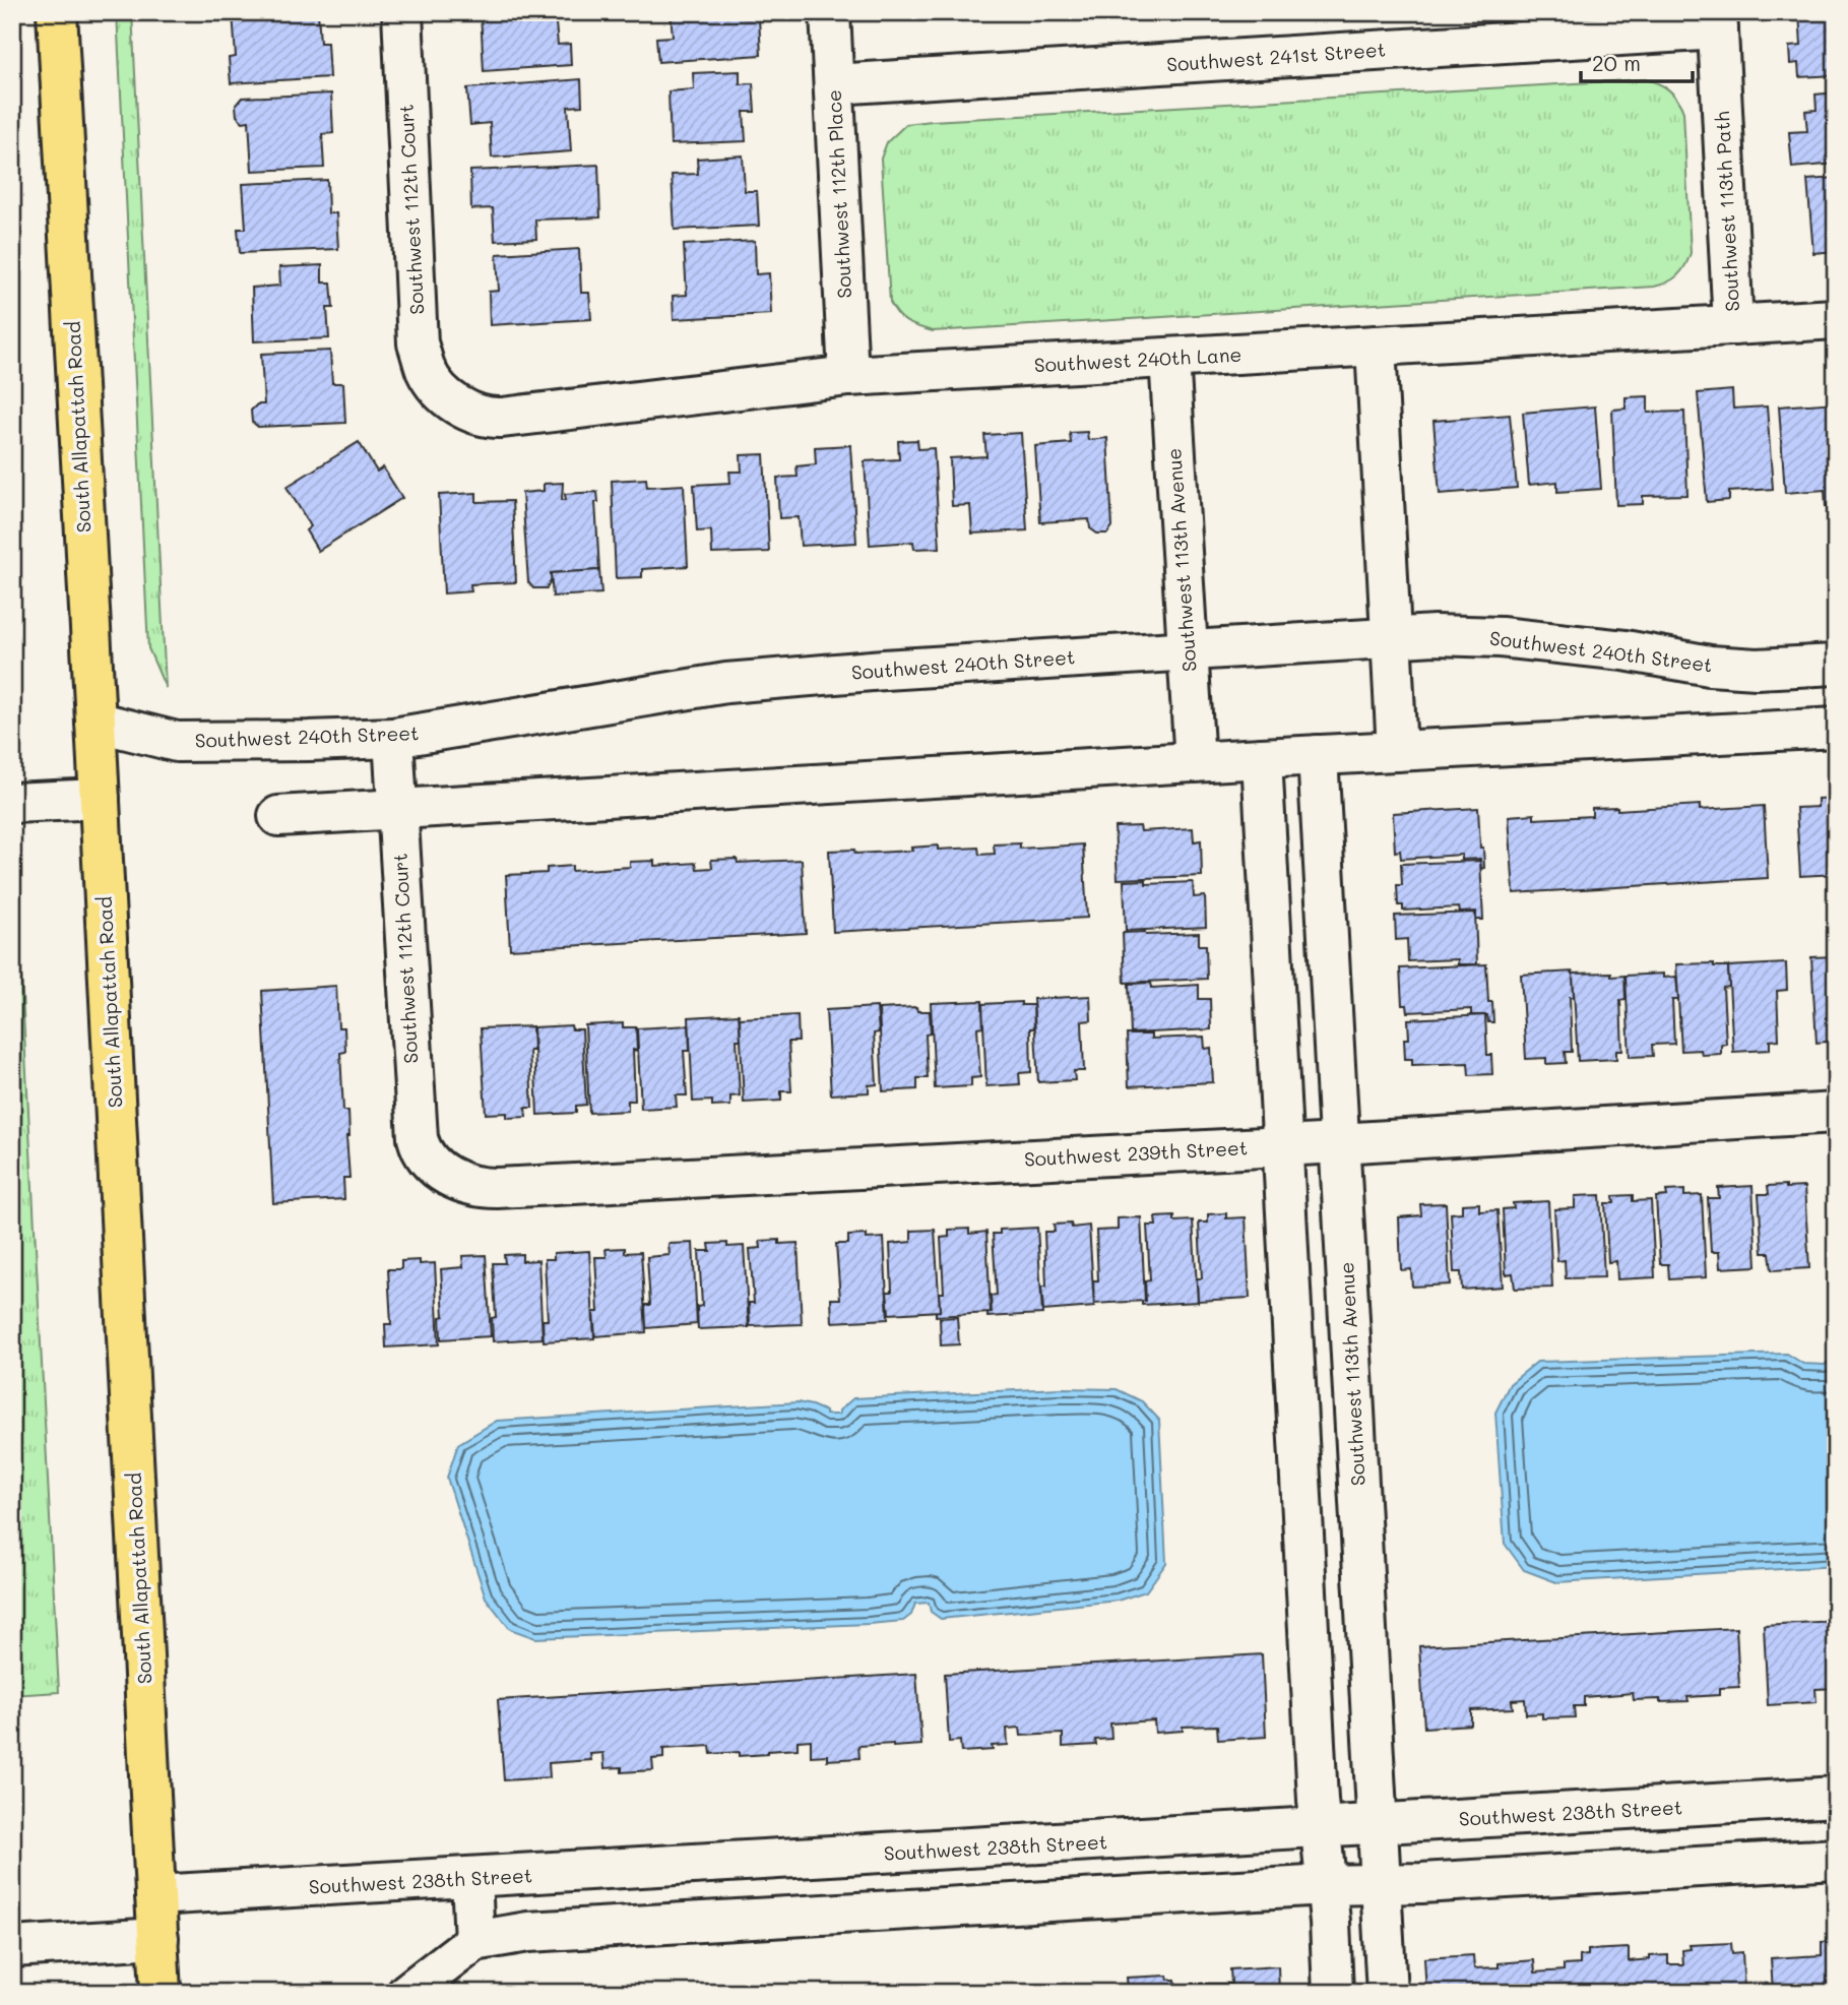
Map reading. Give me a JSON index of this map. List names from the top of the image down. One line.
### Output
{"streets":{"main road":["South Allapattah Road"],"street":["Southwest 241st Street","Southwest 112th Place","Southwest 112th Court","Southwest 113th Path","Southwest 240th Lane","Southwest 113th Avenue","Southwest 240th Street","Southwest 239th Street","Southwest 238th Street"]},"crossings":[["Southwest 241st Street","Southwest 112th Place"],["Southwest 241st Street","Southwest 113th Path"],["Southwest 112th Place","Southwest 240th Lane"],["Southwest 112th Court","Southwest 240th Lane"],["Southwest 112th Court","Southwest 240th Street"],["Southwest 112th Court","Southwest 239th Street"],["Southwest 113th Path","Southwest 240th Lane"],["Southwest 240th Lane","Southwest 113th Avenue"],["South Allapattah Road","Southwest 240th Street"],["South Allapattah Road","Southwest 238th Street"],["Southwest 113th Avenue","Southwest 240th Street"],["Southwest 113th Avenue","Southwest 239th Street"],["Southwest 113th Avenue","Southwest 238th Street"]],"scale_bar":"20 m"}
